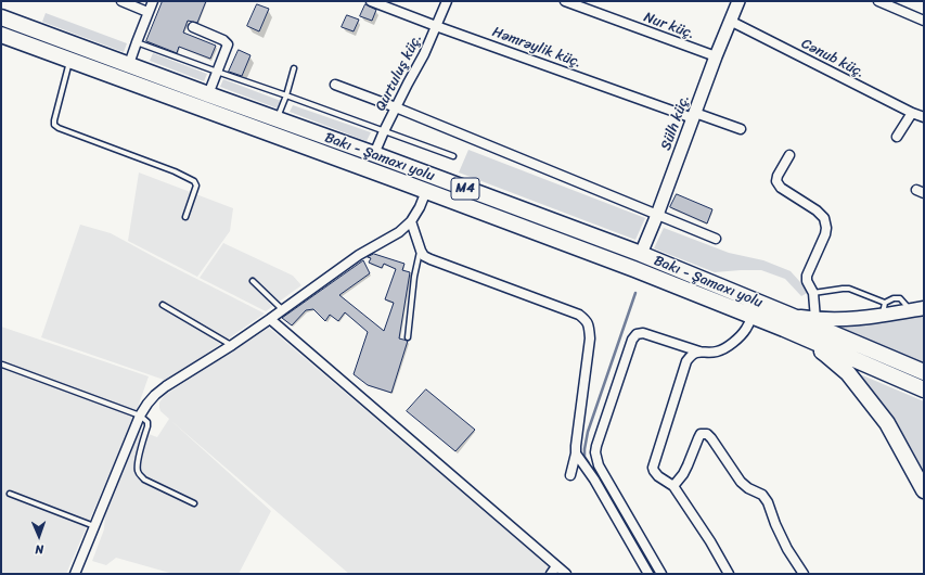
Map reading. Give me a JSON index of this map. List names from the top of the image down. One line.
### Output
{"streets":{"highway":["Bakı - Şamaxı yolu","M4"],"street":["Nur küç.","Həmrəylik küç.","Cənub küç.","Qurtuluş küç.","Sülh küç."]},"crossings":[["Nur küç.","Sülh küç."],["Həmrəylik küç.","Qurtuluş küç."],["Həmrəylik küç.","Sülh küç."],["Cənub küç.","Sülh küç."],["Qurtuluş küç.","Bakı - Şamaxı yolu"],["Sülh küç.","Bakı - Şamaxı yolu"]],"north":"bottom"}
